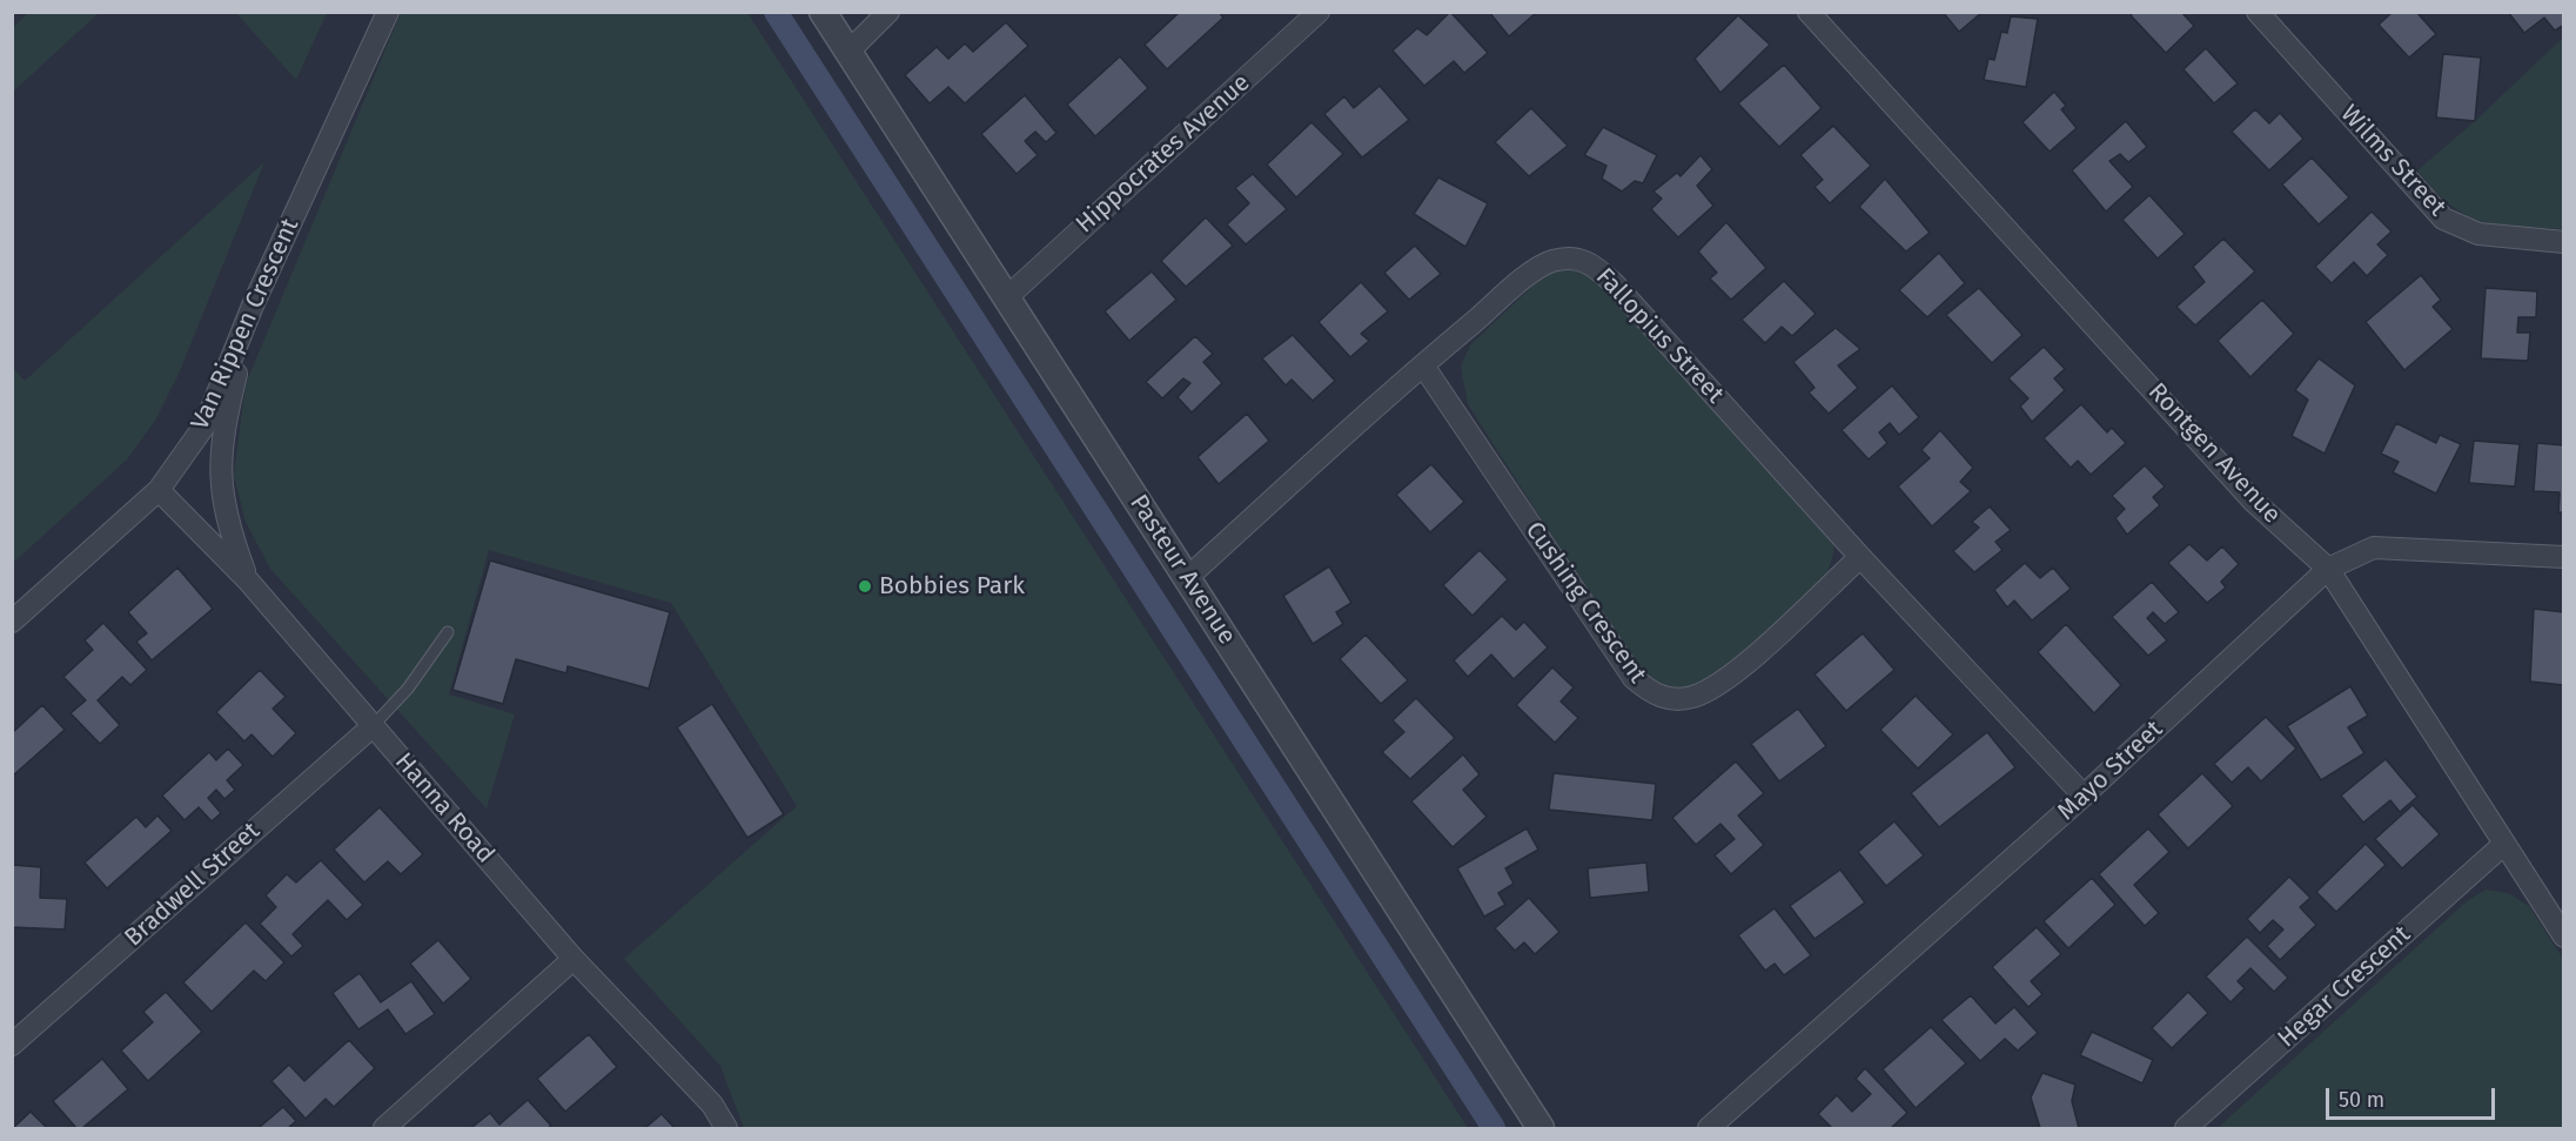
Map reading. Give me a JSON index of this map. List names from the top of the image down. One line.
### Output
{"streets":{"street":["Hippocrates Avenue","Wilms Street","Van Rippen Crescent","Fallopius Street","Rontgen Avenue","Pasteur Avenue","Cushing Crescent","Mayo Street","Hanna Road","Bradwell Street","Hegar Crescent"]},"crossings":[["Hippocrates Avenue","Pasteur Avenue"],["Van Rippen Crescent","Hanna Road"],["Fallopius Street","Pasteur Avenue"],["Fallopius Street","Cushing Crescent"],["Fallopius Street","Mayo Street"],["Rontgen Avenue","Mayo Street"],["Rontgen Avenue","Hegar Crescent"],["Hanna Road","Bradwell Street"]],"places":["Bobbies Park"],"scale_bar":"50 m"}
